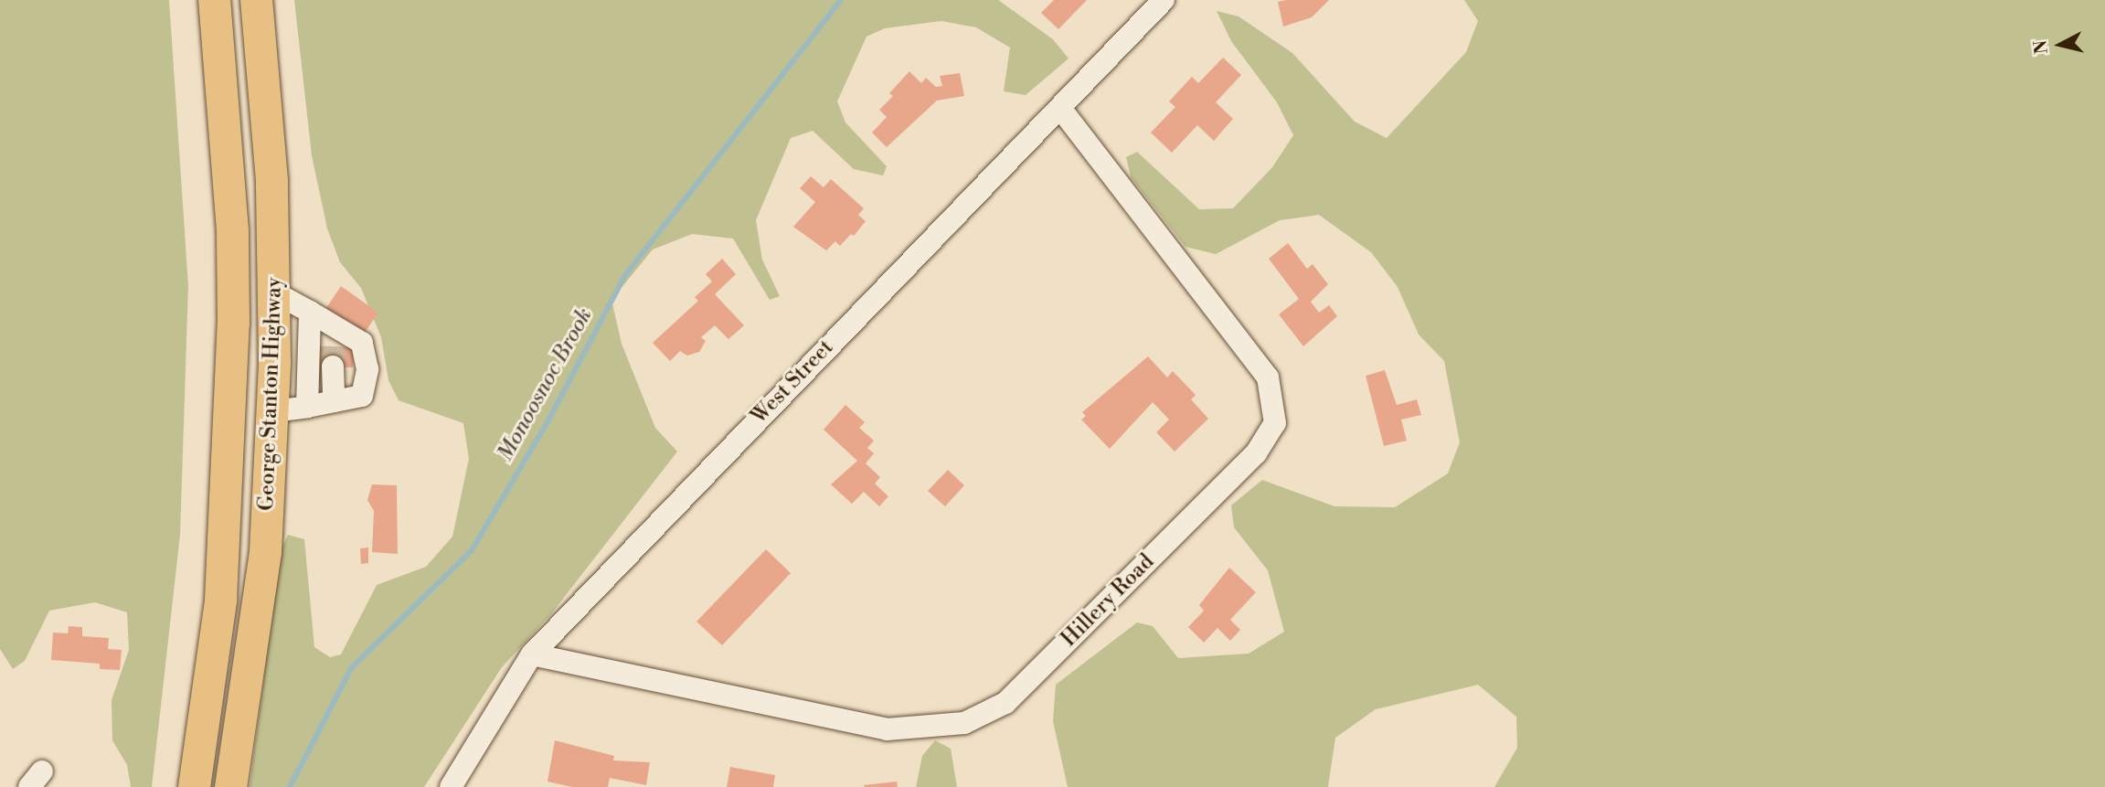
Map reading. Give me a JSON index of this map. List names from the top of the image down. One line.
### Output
{"streets":{"highway":["George Stanton Highway"],"street":["West Street","Hillery Road"]},"crossings":[["West Street","Hillery Road"]],"water":["Monoosnoc Brook"],"north":"left"}
